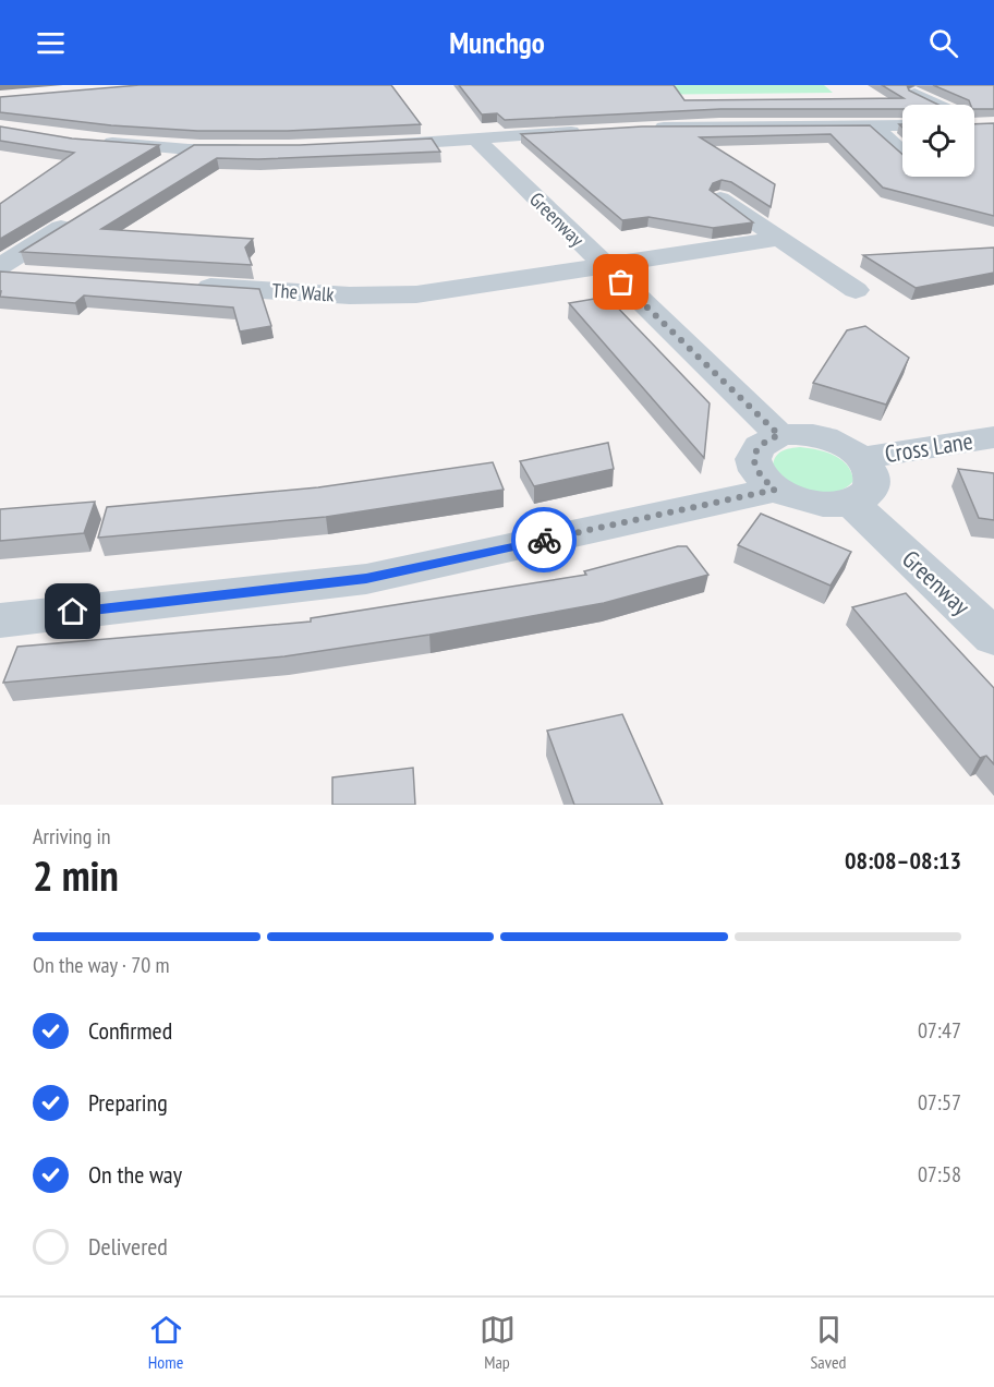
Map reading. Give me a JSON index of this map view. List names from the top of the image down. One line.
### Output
{"streets":{"street":["Greenway","The Walk","Cross Lane"]},"crossings":[["Greenway","The Walk"],["Greenway","Cross Lane"]],"page":{"header":"Munchgo","heading":["2 min","Arriving in","08:08–08:13"],"bar":"On the way · 70 m","list":[["Confirmed","07:47"],["Preparing","07:57"],["On the way","07:58"],"Delivered"],"tabs":["Home","Map","Saved"]}}
